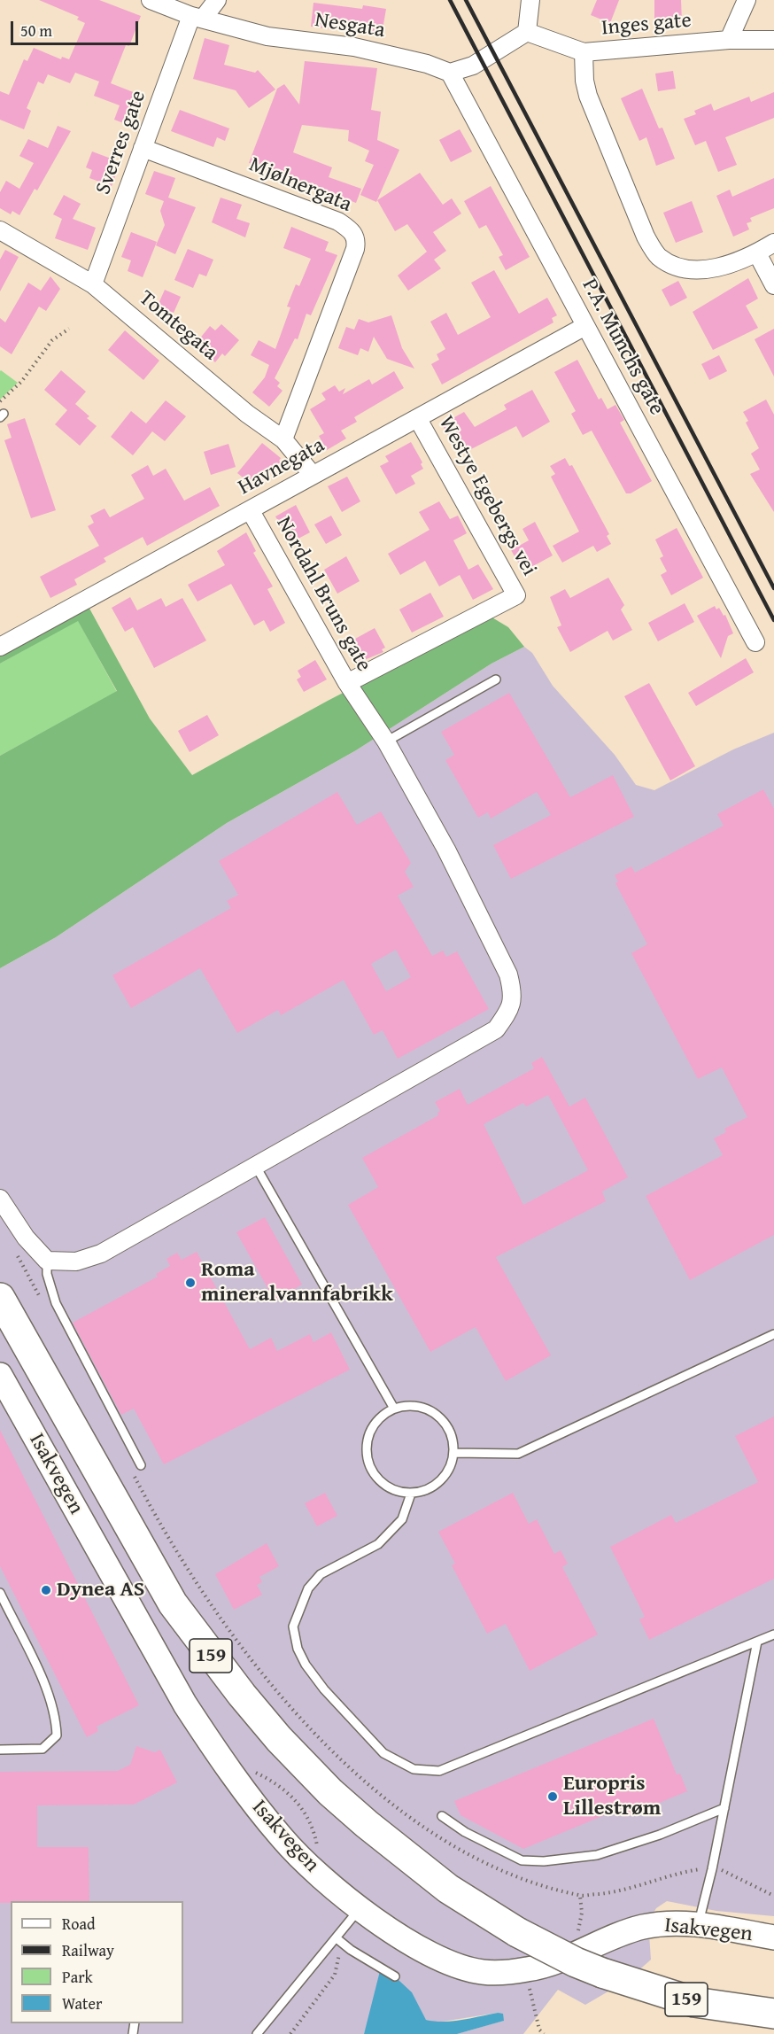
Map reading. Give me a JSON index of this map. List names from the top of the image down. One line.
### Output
{"streets":{"highway":["159"],"street":["Inges gate","Nesgata","Sverres gate","Mjølnergata","Tomtegata","P.A. Munchs gate","Havnegata","Westye Egebergs vei","Nordahl Bruns gate","Isakvegen"]},"crossings":[["Nesgata","Sverres gate"],["Nesgata","P.A. Munchs gate"],["Sverres gate","Mjølnergata"],["Sverres gate","Tomtegata"],["Mjølnergata","Tomtegata"],["Tomtegata","Havnegata"],["P.A. Munchs gate","Havnegata"],["Havnegata","Westye Egebergs vei"],["Havnegata","Nordahl Bruns gate"],["Westye Egebergs vei","Nordahl Bruns gate"]],"places":["Roma mineralvannfabrikk","Dynea AS","Europris Lillestrøm"],"legend":["Road","Railway","Park","Water"],"scale_bar":"50 m"}
